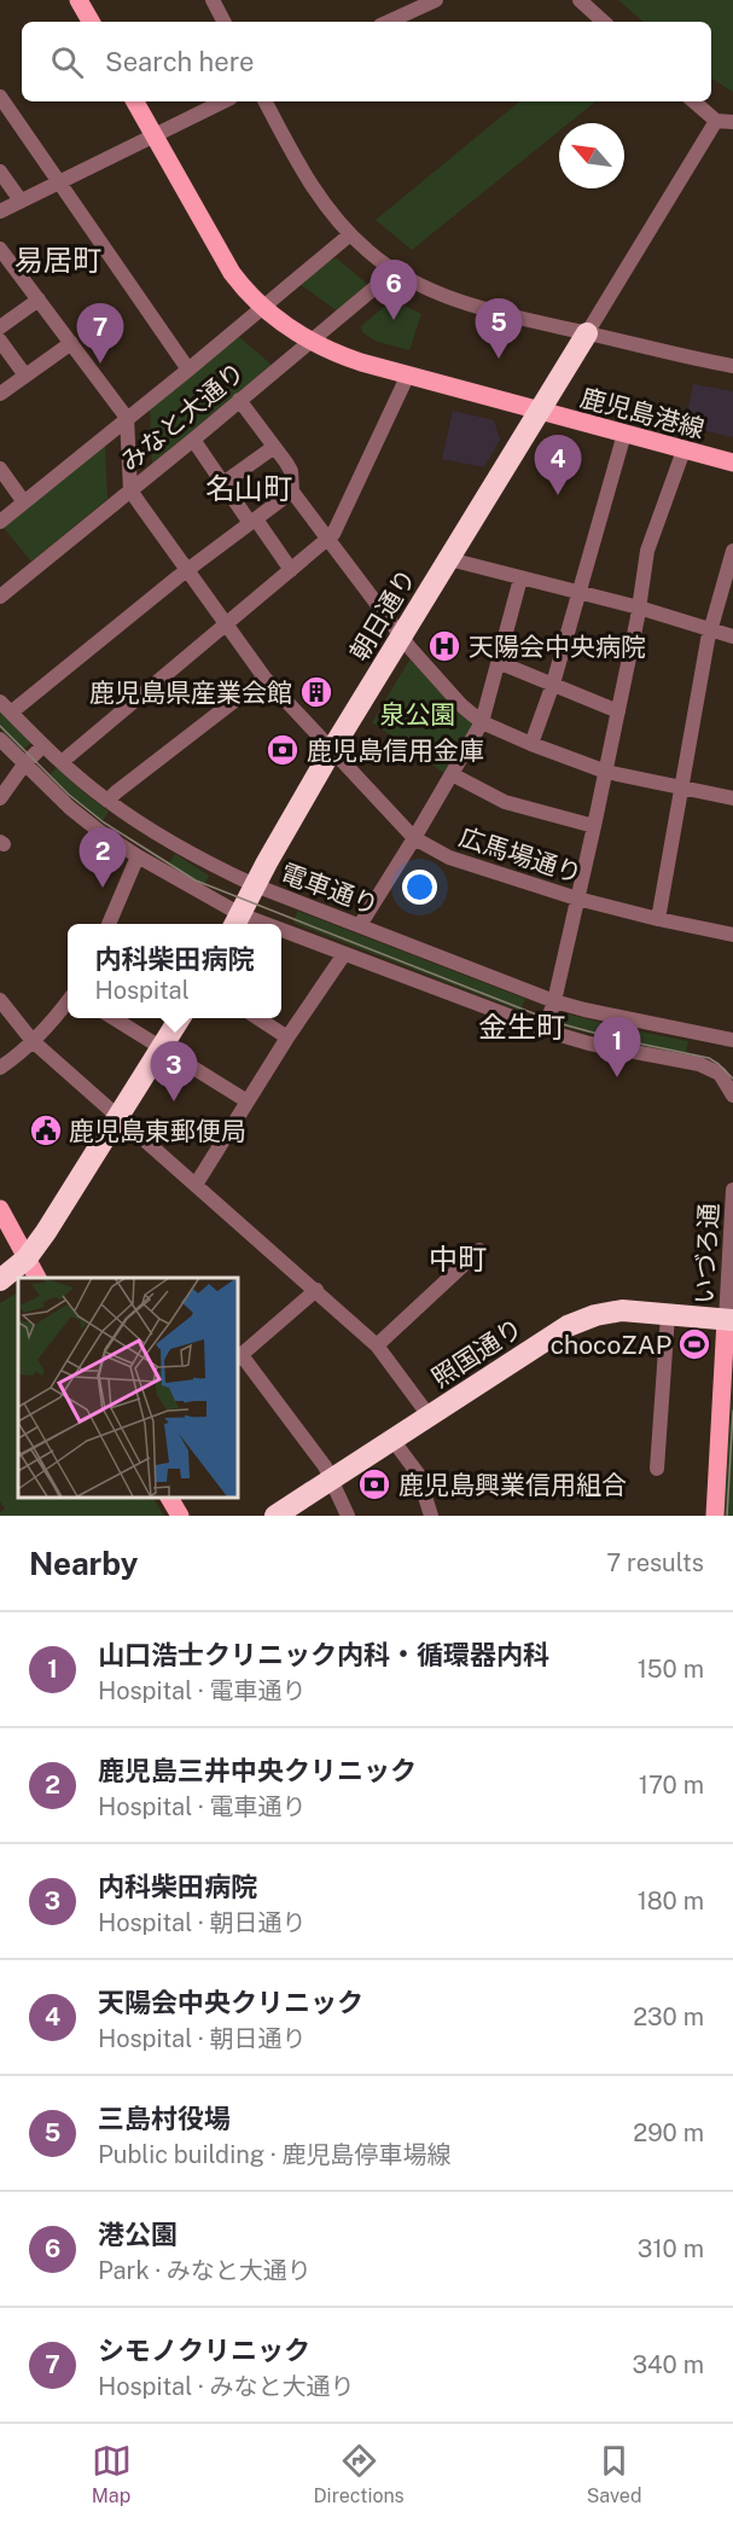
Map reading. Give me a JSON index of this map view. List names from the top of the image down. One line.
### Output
{"streets":{"highway":["朝日通り","照国通り"],"main road":["鹿児島港線"],"street":["みなと大通り","広馬場通り","電車通り","いづろ通"]},"crossings":[["鹿児島港線","みなと大通り"],["鹿児島港線","朝日通り"],["みなと大通り","広馬場通り"],["朝日通り","広馬場通り"],["朝日通り","電車通り"],["いづろ通","照国通り"]],"districts":["易居町","名山町","金生町","中町"],"parks":["泉公園"],"places":{"hospital":["天陽会中央病院"],"building":["鹿児島県産業会館"],"bank":["鹿児島信用金庫","鹿児島興業信用組合"],"public building":["鹿児島東郵便局"],"sports":["chocoZAP"]},"north":"top left","page":{"search":"Search here","pins":["6","5","7","4","2","1","3"],"popup":["内科柴田病院","Hospital"],"heading":["Nearby","7 results"],"list":[{"mark":"1","name":"山口浩士クリニック内科・循環器内科","note":"Hospital · 電車通り","value":"150 m"},{"mark":"2","name":"鹿児島三井中央クリニック","note":"Hospital · 電車通り","value":"170 m"},{"mark":"3","name":"内科柴田病院","note":"Hospital · 朝日通り","value":"180 m"},{"mark":"4","name":"天陽会中央クリニック","note":"Hospital · 朝日通り","value":"230 m"},{"mark":"5","name":"三島村役場","note":"Public building · 鹿児島停車場線","value":"290 m"},{"mark":"6","name":"港公園","note":"Park · みなと大通り","value":"310 m"},{"mark":"7","name":"シモノクリニック","note":"Hospital · みなと大通り","value":"340 m"}],"nav":["Map","Directions","Saved"]}}
